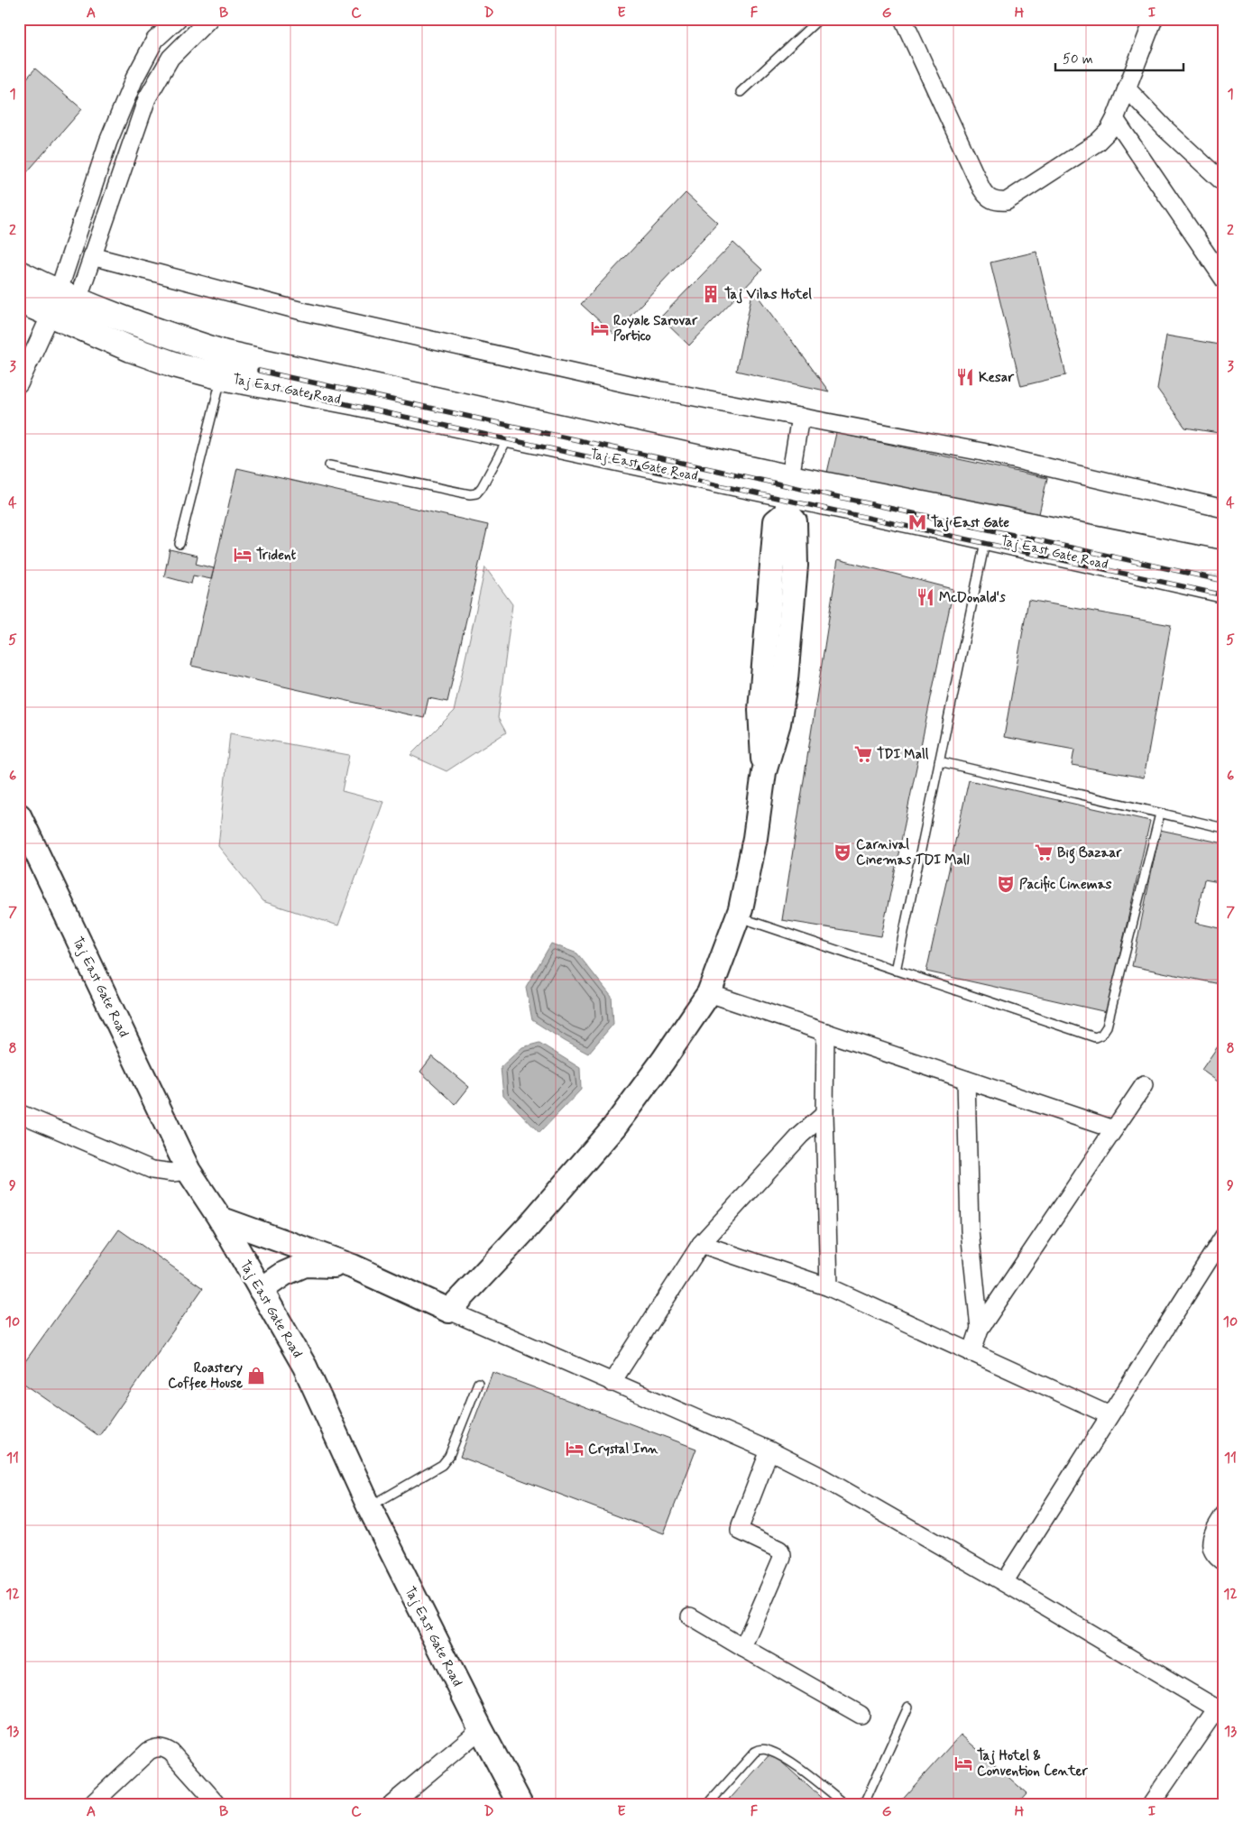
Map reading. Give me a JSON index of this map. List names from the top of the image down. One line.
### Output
{"streets":{"main road":["Taj East Gate Road"]},"places":{"building":["Taj Vilas Hotel"],"hotel":["Royale Sarovar Portico","Trident","Crystal Inn","Taj Hotel & Convention Center"],"restaurant":["Kesar","McDonald's"],"metro station":["Taj East Gate"],"supermarket":["TDI Mall","Big Bazaar"],"theatre":["Carnival Cinemas TDI Mall","Pacific Cinemas"],"shop":["Roastery Coffee House"]},"scale_bar":"50 m","grid":{"columns":["A","B","C","D","E","F","G","H","I"],"rows":["1","2","3","4","5","6","7","8","9","10","11","12","13"]}}
